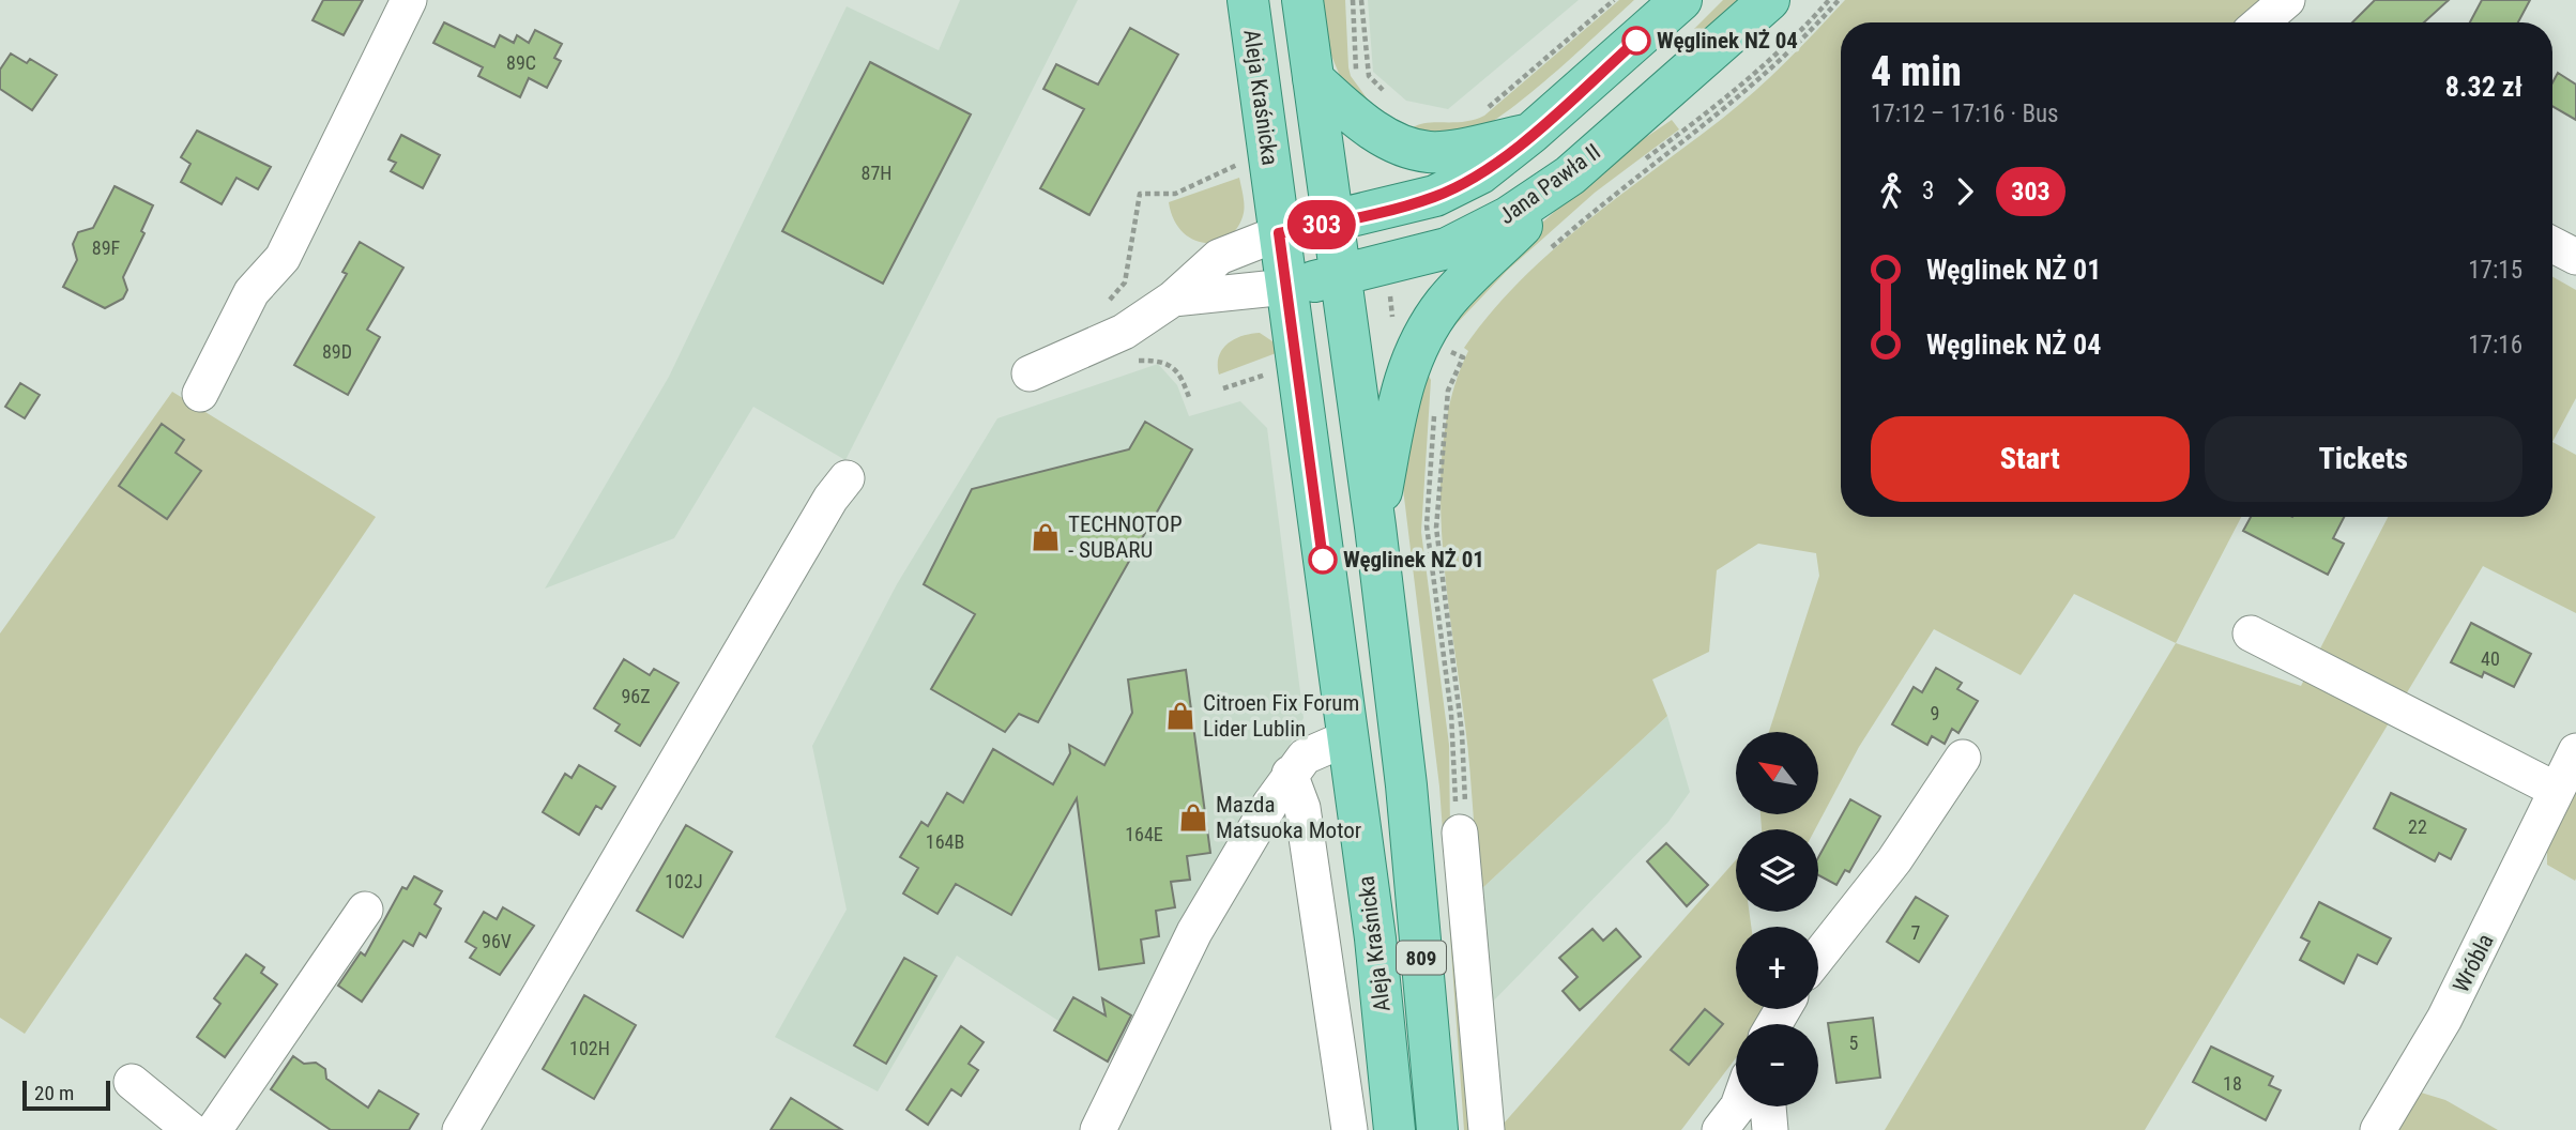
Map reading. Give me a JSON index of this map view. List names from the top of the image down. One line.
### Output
{"streets":{"main road":["Aleja Kraśnicka","Jana Pawła II","809"],"street":["Wróbla"]},"crossings":[["Aleja Kraśnicka","Jana Pawła II"]],"places":{"other":["Węglinek NŻ 04","Węglinek NŻ 01"],"shop":["TECHNOTOP - SUBARU","Citroen Fix Forum Lider Lublin","Mazda Matsuoka Motor"]},"lines":["bus line 303"],"house_numbers":["89C","87H","89F","89D","40","96Z","9","22","164E","164B","102J","7","96V","5","102H","18"],"scale_bar":"20 m","north":"top left","page":{"on_map":"303","heading":["4 min","17:12 – 17:16 · Bus","8.32 zł"],"legs":["3","303"],"list":[{"name":"Węglinek NŻ 01","value":"17:15"},{"name":"Węglinek NŻ 04","value":"17:16"}],"buttons":["Start","Tickets"],"map_buttons":["+","−"],"scale":"20 m"}}
